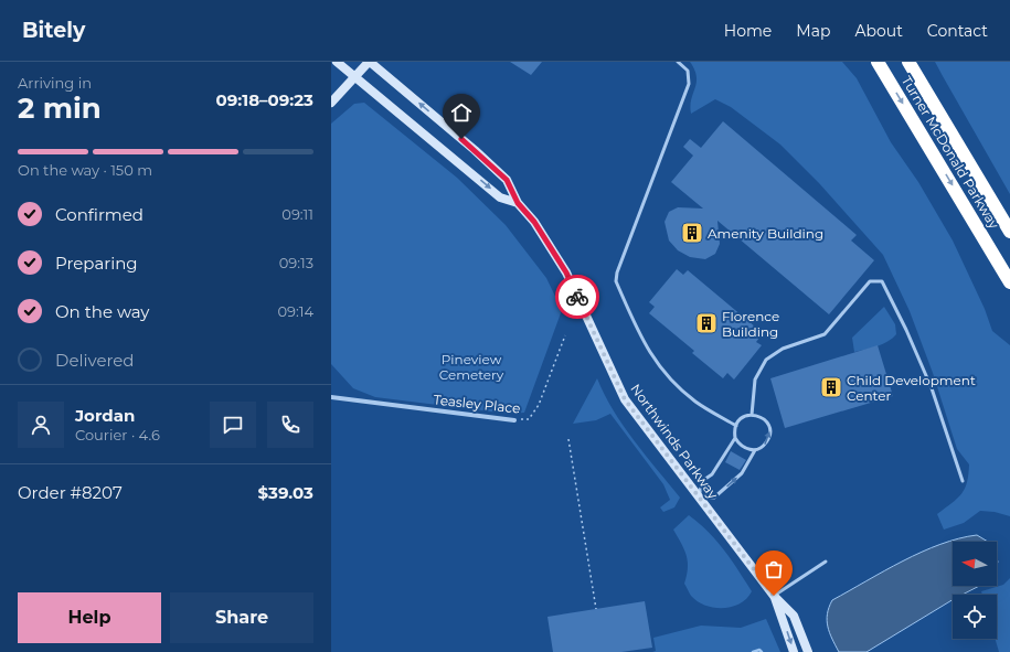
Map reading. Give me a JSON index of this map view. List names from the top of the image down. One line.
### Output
{"streets":{"highway":["Turner McDonald Parkway"],"street":["Teasley Place","Northwinds Parkway"]},"parks":["Pineview Cemetery"],"places":{"building":["Amenity Building","Florence Building","Child Development Center"]},"north":"left","page":{"header":"Bitely","nav":["Home","Map","About","Contact"],"heading":["2 min","Arriving in","09:18–09:23"],"panel":["Jordan","Courier · 4.6","Order #8207","$39.03"],"bar":"On the way · 150 m","list":[["Confirmed","09:11"],["Preparing","09:13"],["On the way","09:14"],"Delivered"],"buttons":["Help","Share"]}}
